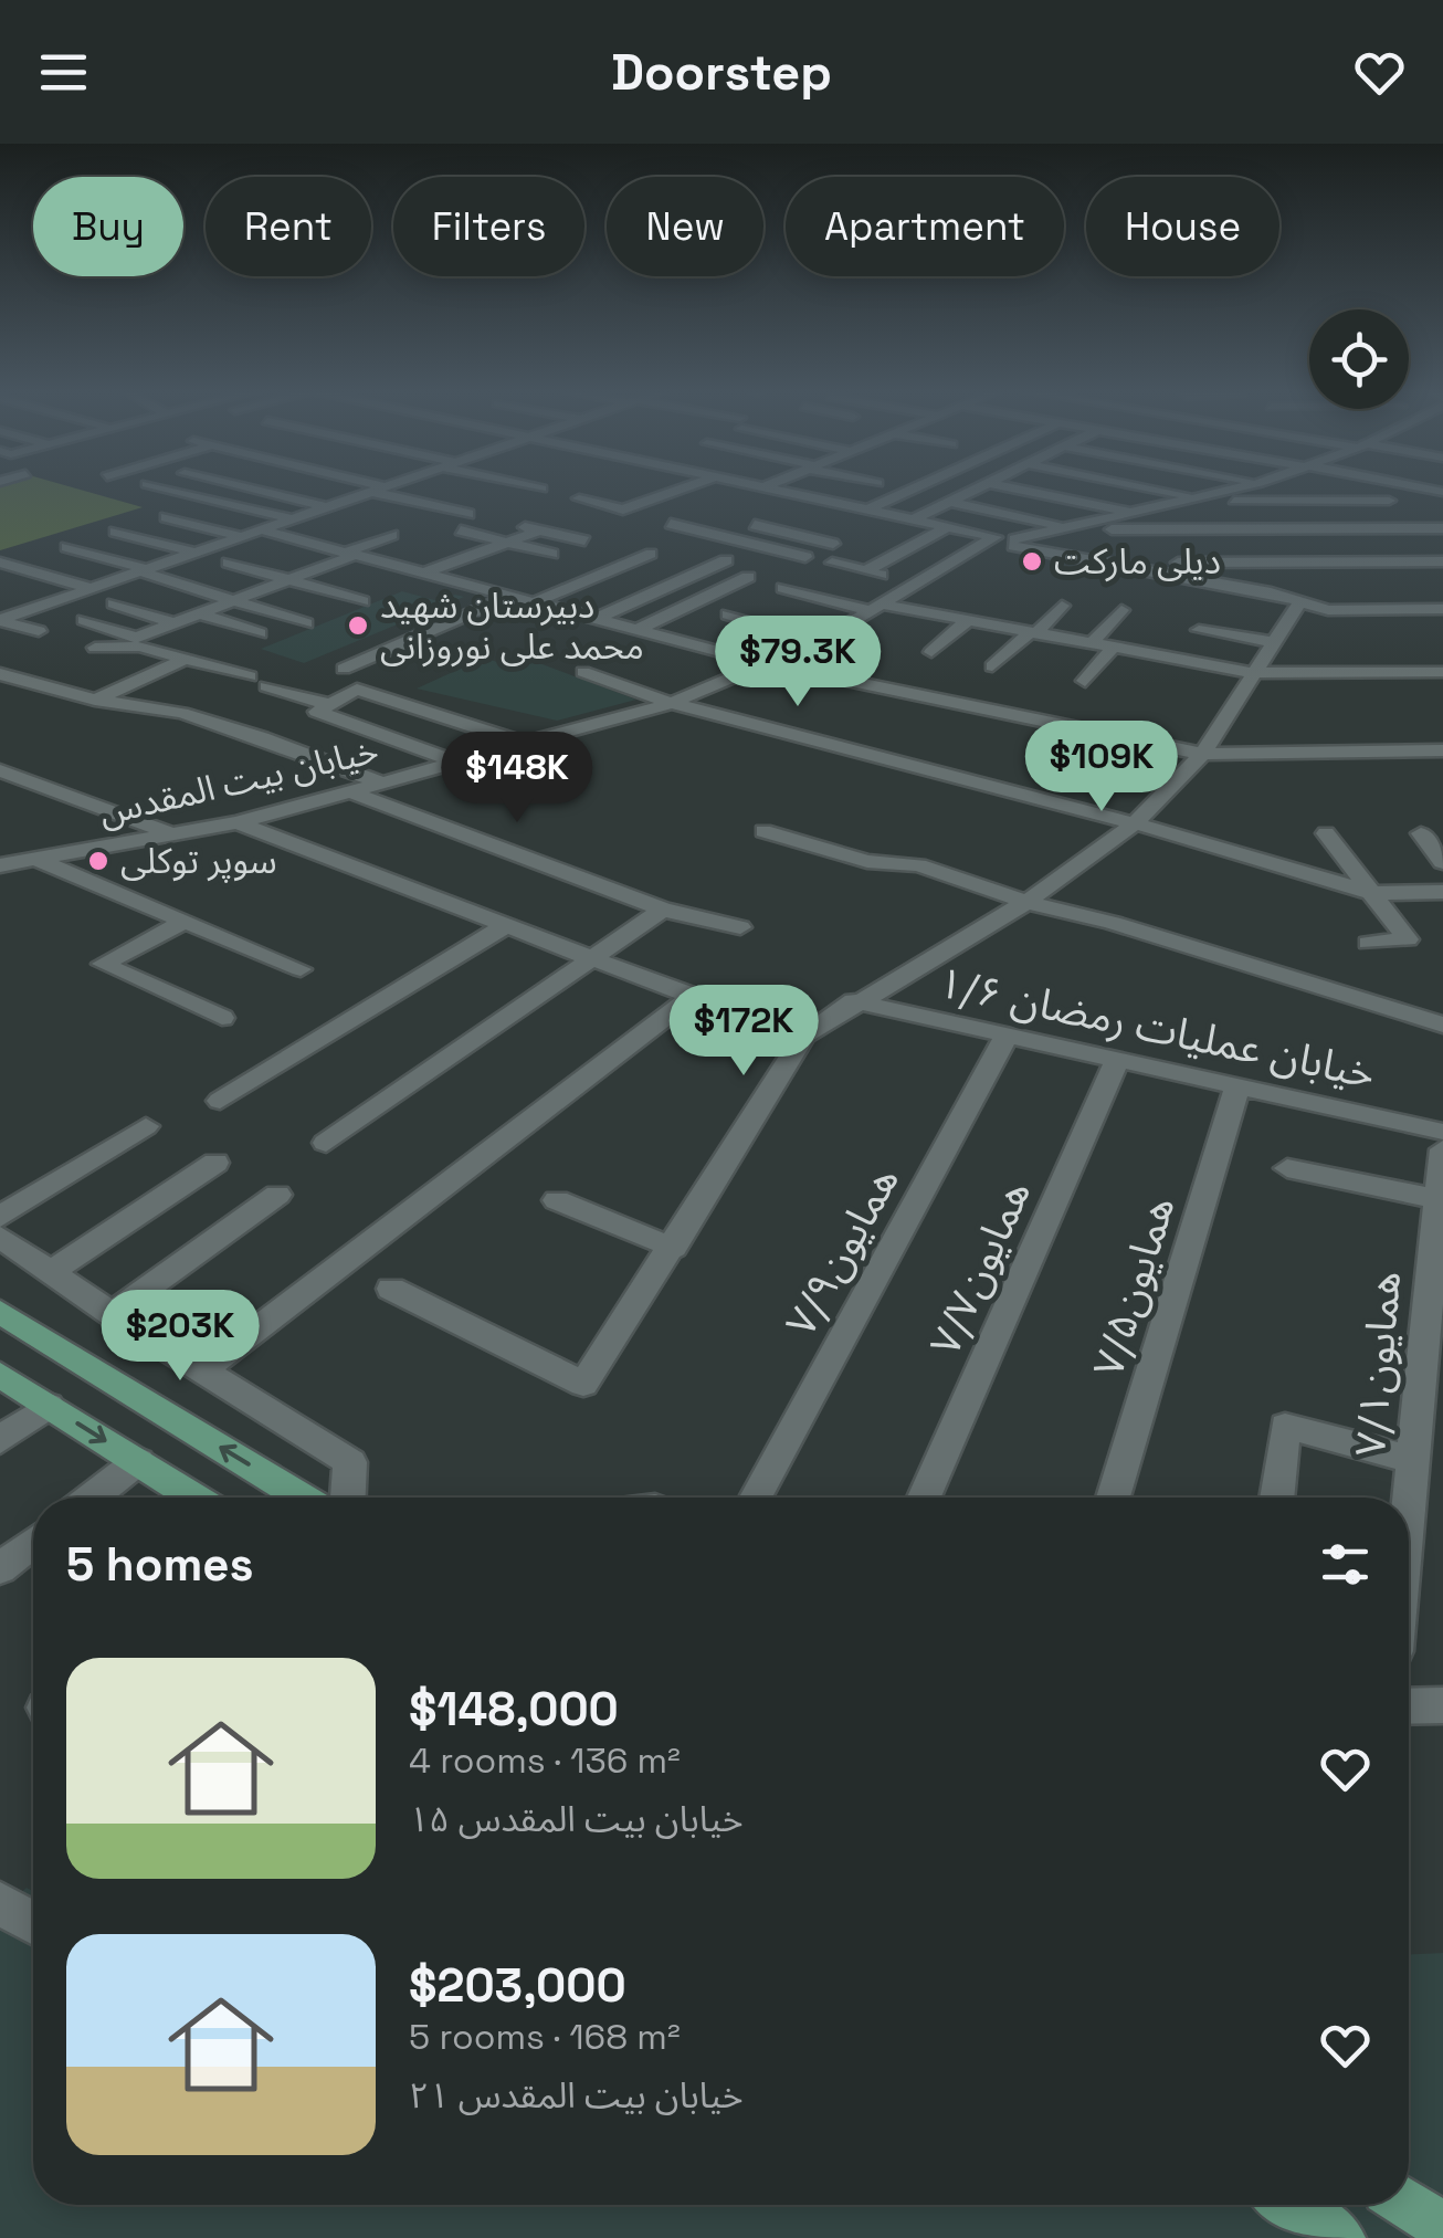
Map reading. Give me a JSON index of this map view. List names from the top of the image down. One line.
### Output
{"streets":{"street":["خیابان بیت المقدس","خیابان عملیات رمضان ۱/۶","همایون۷/۹","همایون۷/۷","همایون۷/۵","همایون۷/۱"]},"crossings":[["خیابان عملیات رمضان ۱/۶","همایون۷/۹"],["خیابان عملیات رمضان ۱/۶","همایون۷/۷"],["خیابان عملیات رمضان ۱/۶","همایون۷/۵"]],"places":["دیلی مارکت","دبیرستان شهید محمد علی نوروزانی","سوپر توکلی"],"page":{"header":"Doorstep","chip":["Buy","Rent","Filters","New","Apartment","House"],"price":["$79.3K","$109K","$148K","$172K","$203K"],"heading":"5 homes","list":[{"name":"$148,000","note":"4 rooms · 136 m² · خیابان بیت المقدس ۱۵"},{"name":"$203,000","note":"5 rooms · 168 m² · خیابان بیت المقدس ۲۱"}]}}
